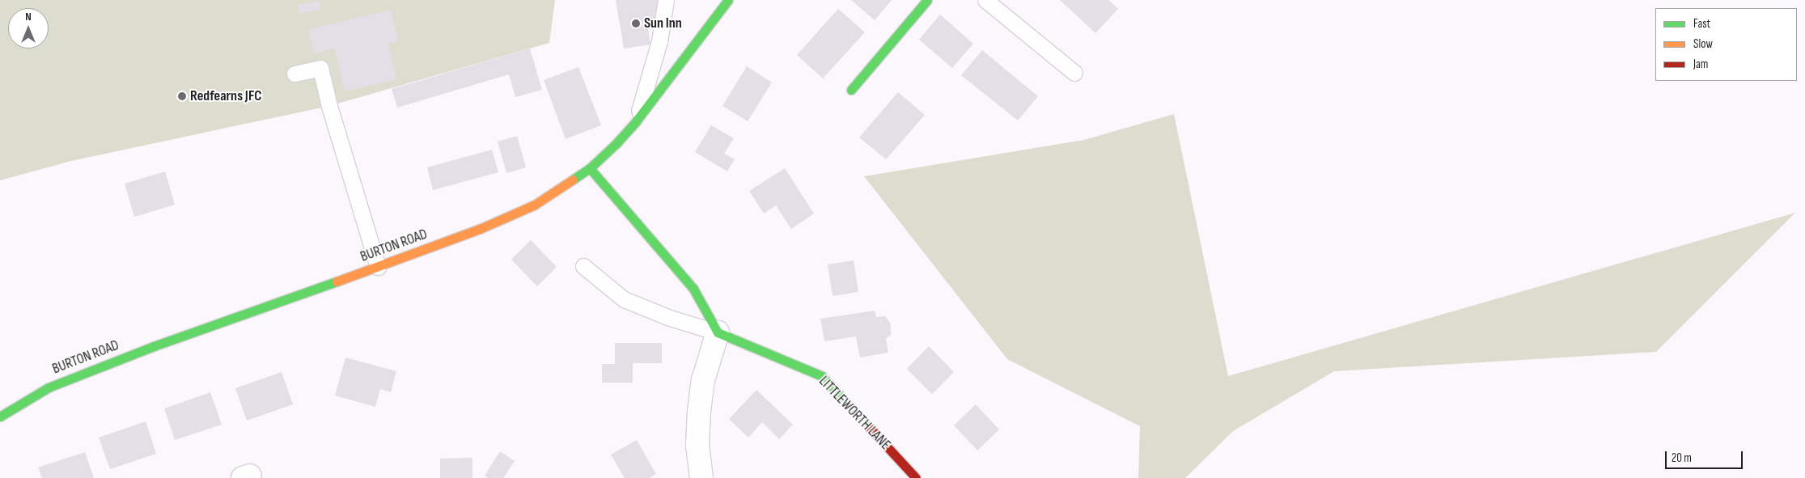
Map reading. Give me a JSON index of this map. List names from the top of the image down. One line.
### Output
{"streets":{"street":["BURTON ROAD","LITTLEWORTH LANE"]},"places":["Sun Inn","Redfearns JFC"],"legend":["Fast","Slow","Jam"],"scale_bar":"20 m","north":"top"}
